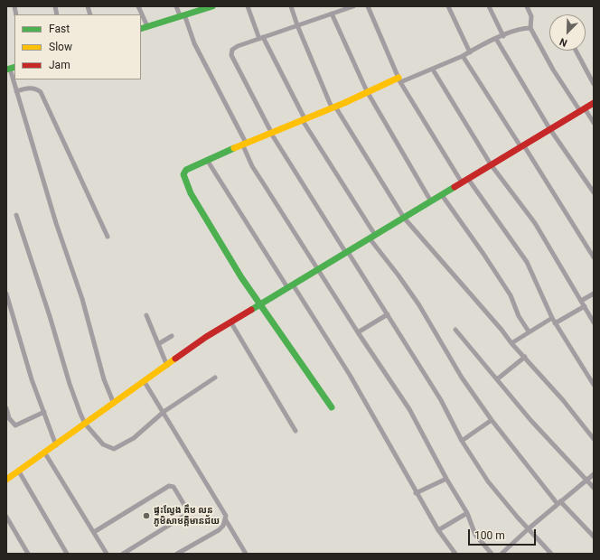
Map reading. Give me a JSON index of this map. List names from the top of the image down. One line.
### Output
{"places":["ផ្ទះល្វែង គឹម លន ភូមិសាមគ្គីមានជ័យ"],"legend":["Fast","Slow","Jam"],"scale_bar":"100 m","north":"bottom left"}
